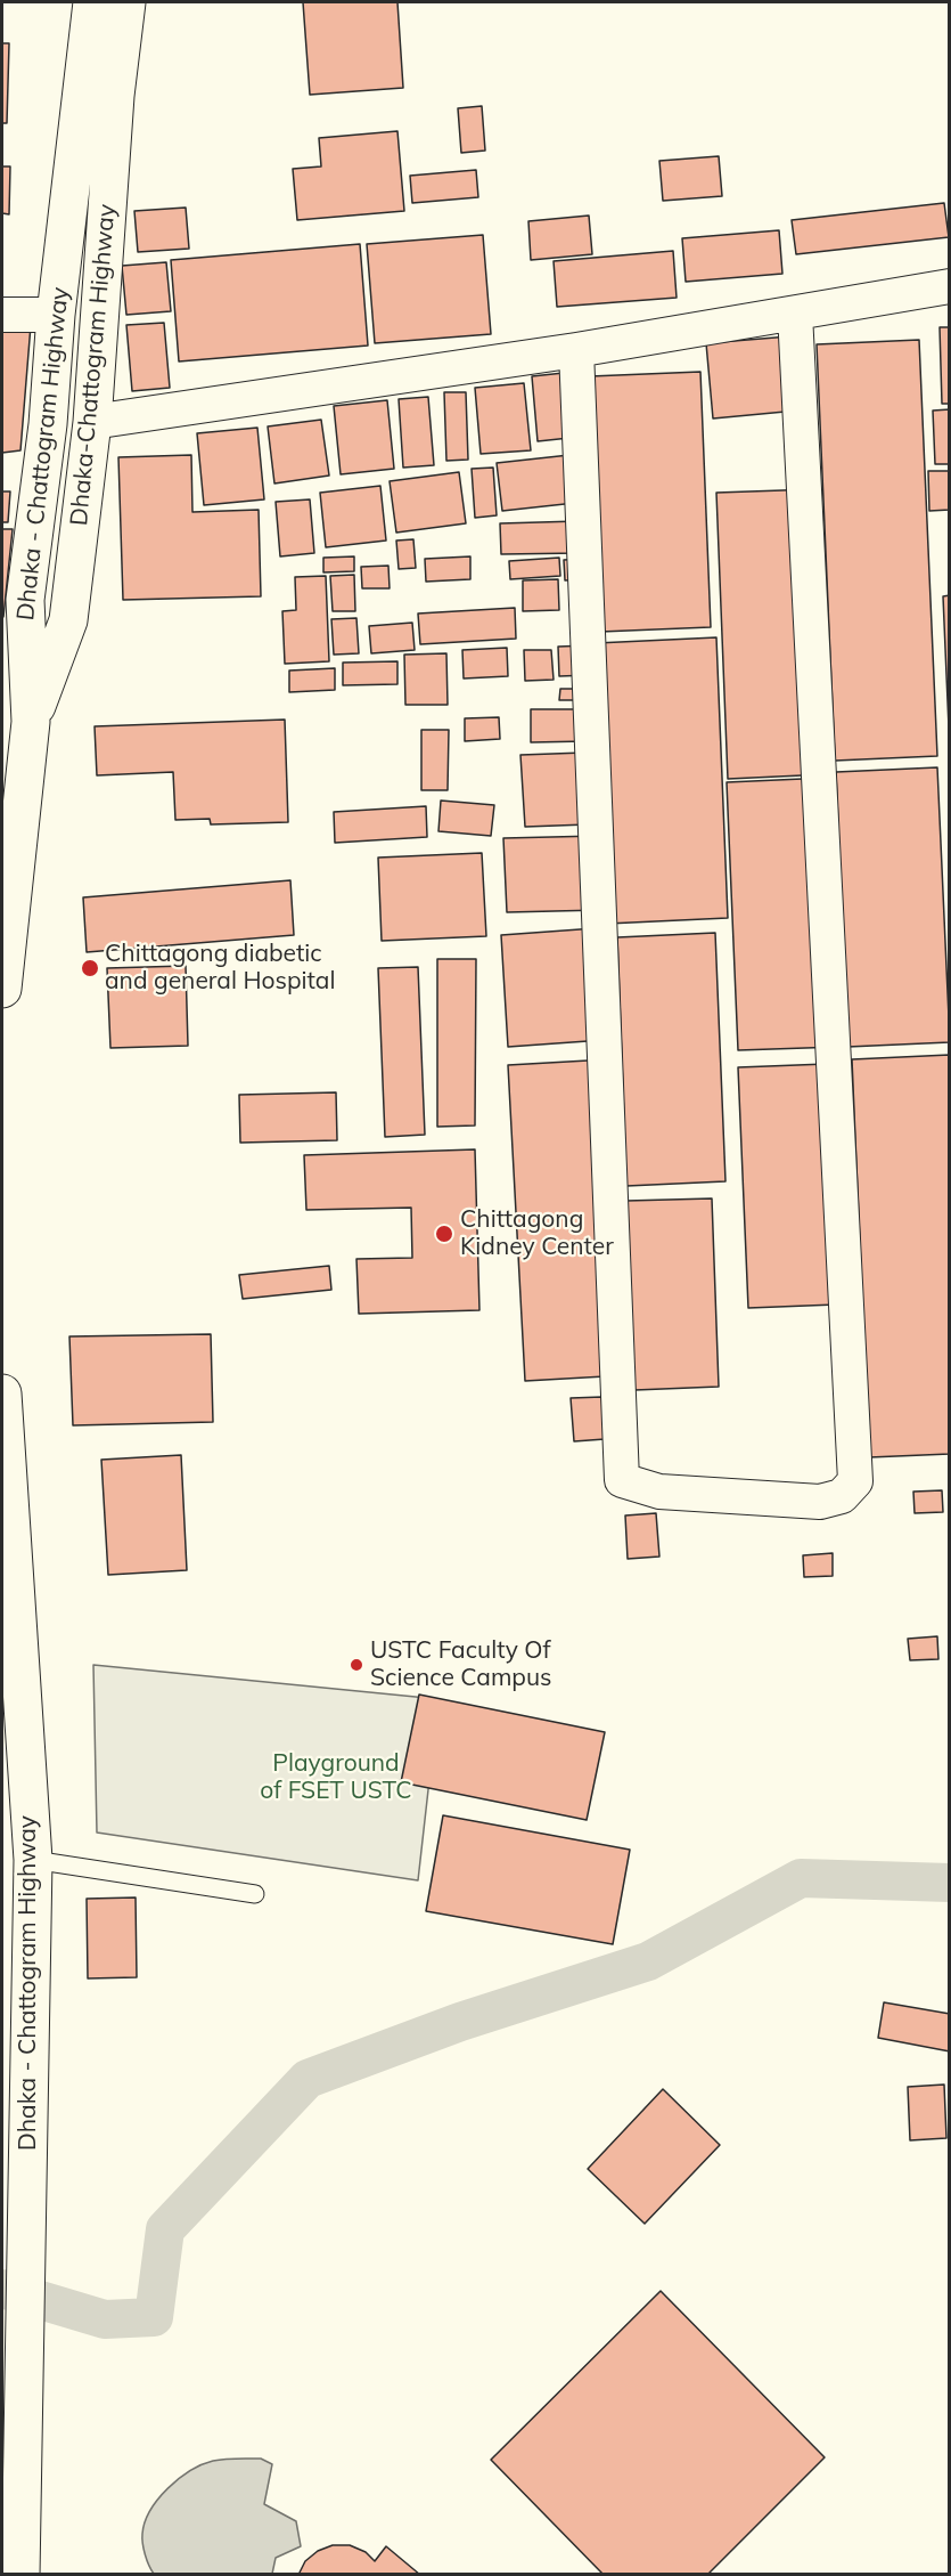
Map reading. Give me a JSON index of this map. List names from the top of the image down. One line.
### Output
{"streets":{"highway":["Dhaka-Chattogram Highway","Dhaka - Chattogram Highway"]},"crossings":[["Dhaka-Chattogram Highway","Dhaka - Chattogram Highway"]],"parks":["Playground of FSET USTC"],"places":["Chittagong diabetic and general Hospital","Chittagong Kidney Center","USTC Faculty Of Science Campus"]}
